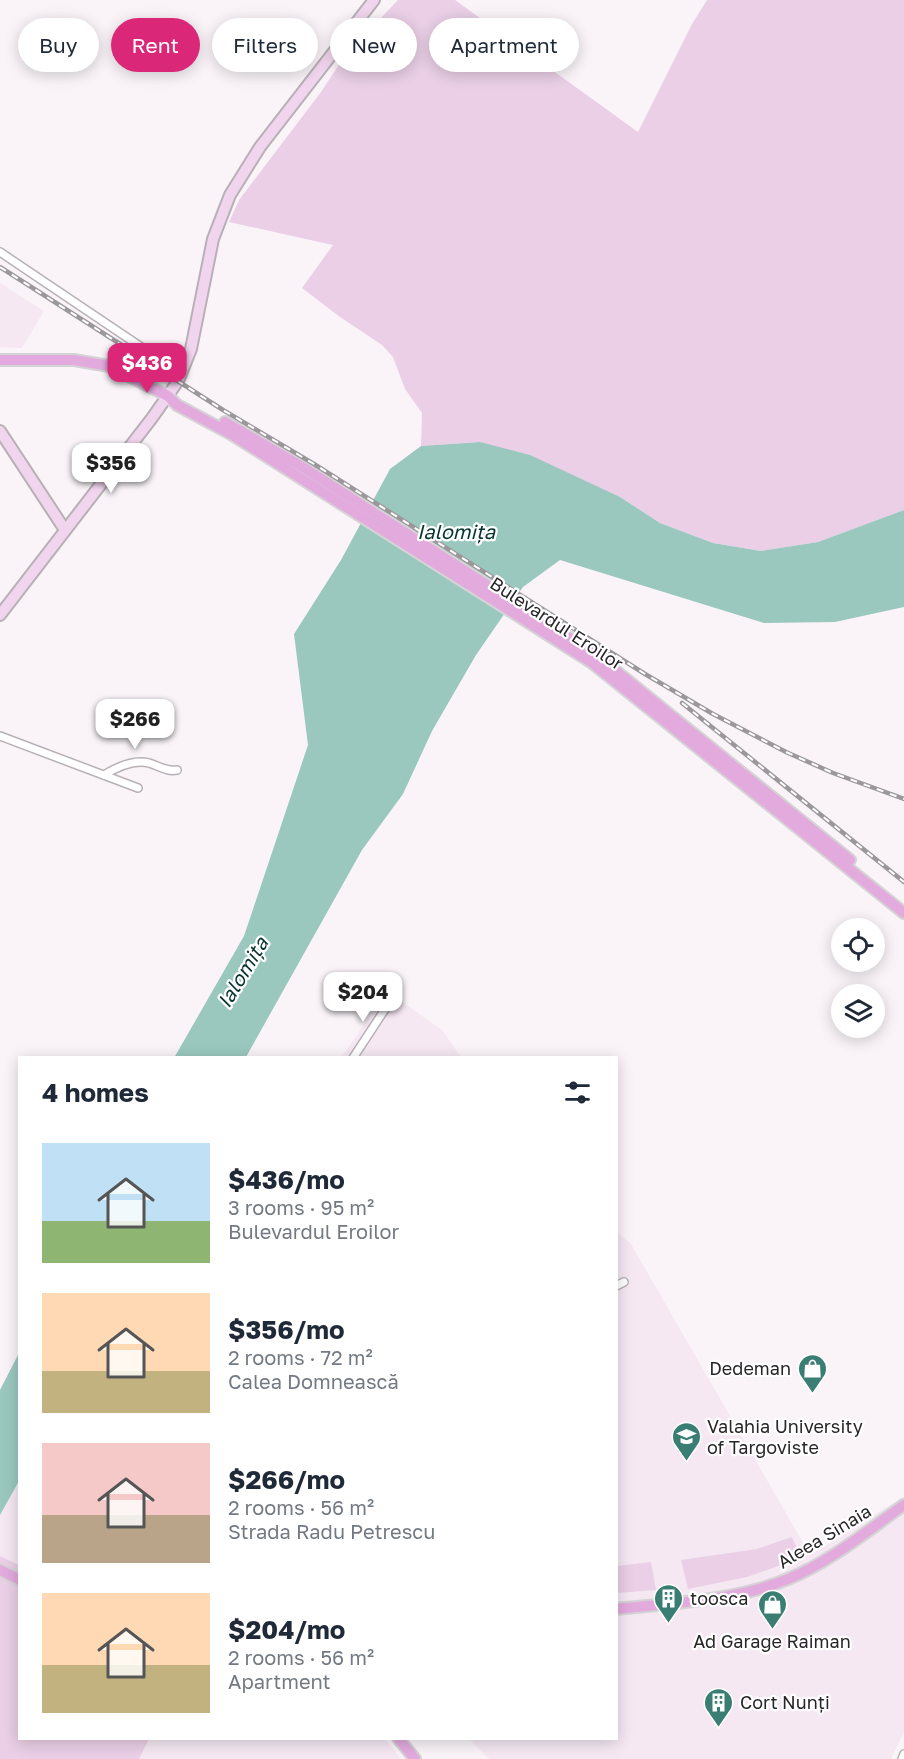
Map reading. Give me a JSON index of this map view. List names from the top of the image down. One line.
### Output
{"streets":{"main road":["Bulevardul Eroilor","Aleea Sinaia"]},"water":["Ialomița"],"places":{"shop":["Dedeman","Ad Garage Raiman"],"school or university":["Valahia University of Targoviste"],"building":["toosca","Cort Nunți"]},"page":{"chip":["Buy","Rent","Filters","New","Apartment"],"price":["$436","$356","$266","$204"],"heading":"4 homes","list":[{"name":"$436/mo","note":"3 rooms · 95 m² · Bulevardul Eroilor"},{"name":"$356/mo","note":"2 rooms · 72 m² · Calea Domnească"},{"name":"$266/mo","note":"2 rooms · 56 m² · Strada Radu Petrescu"},{"name":"$204/mo","note":"2 rooms · 56 m² · Apartment"}]}}
